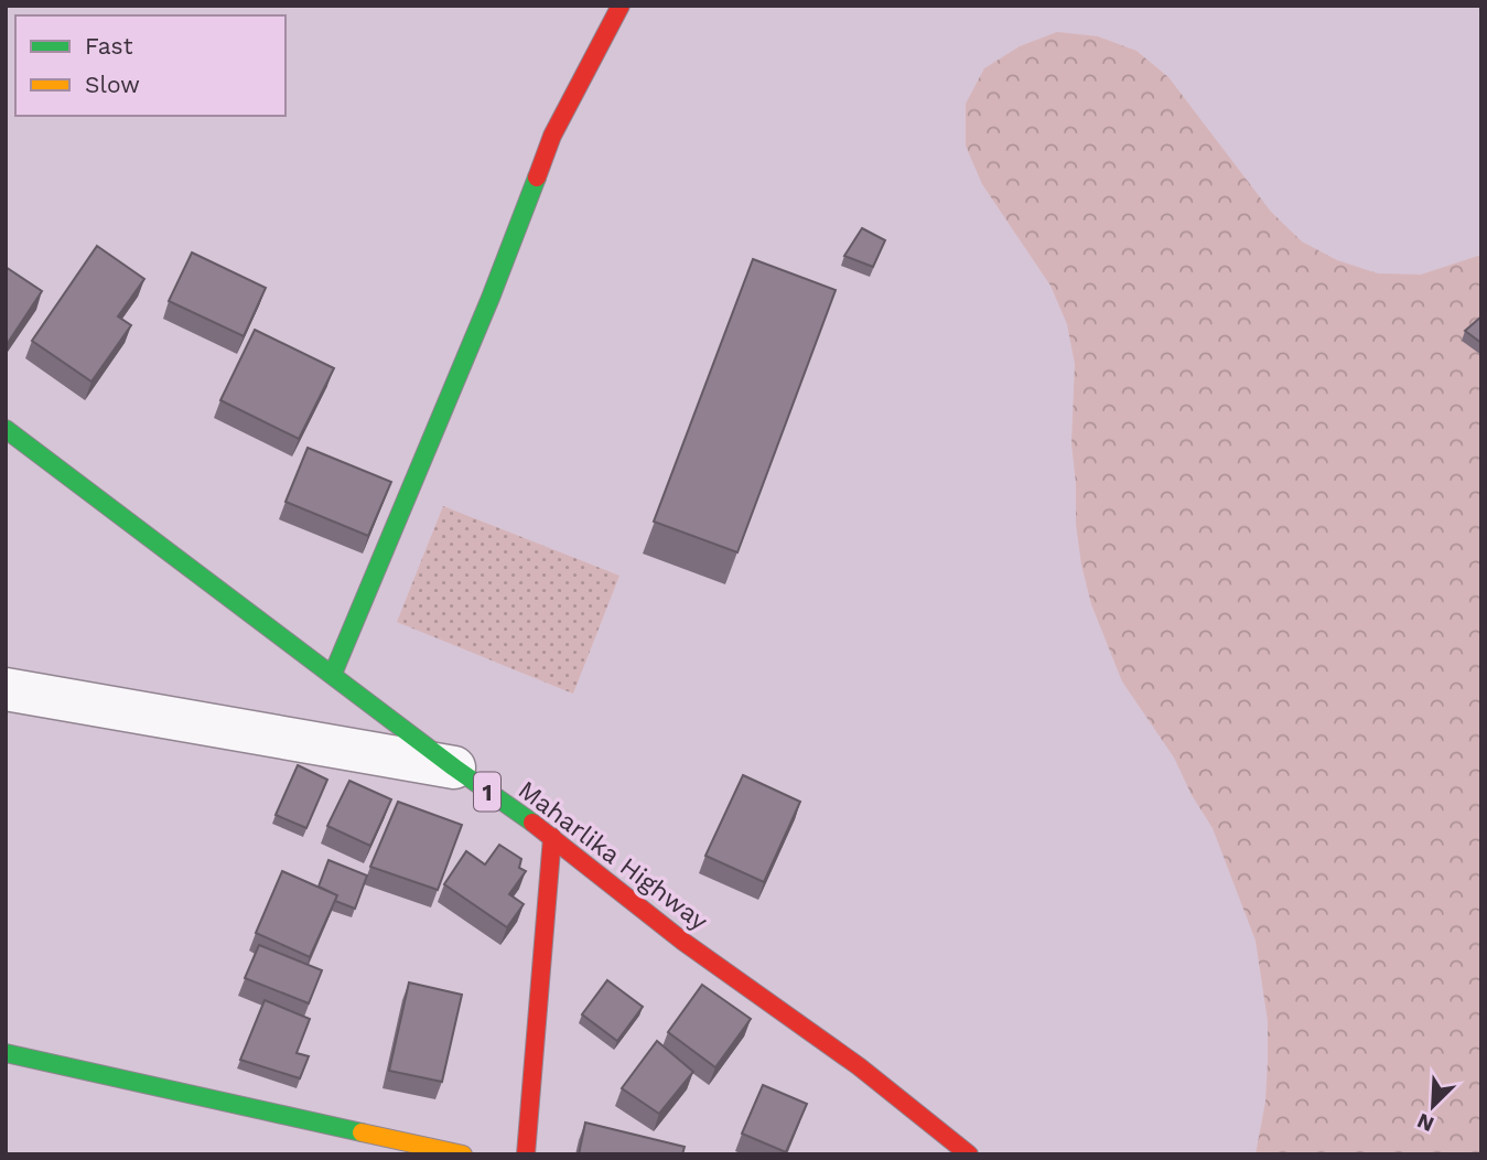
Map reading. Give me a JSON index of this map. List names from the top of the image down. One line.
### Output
{"streets":{"main road":["1","Maharlika Highway"]},"legend":["Fast","Slow"],"north":"bottom left"}
